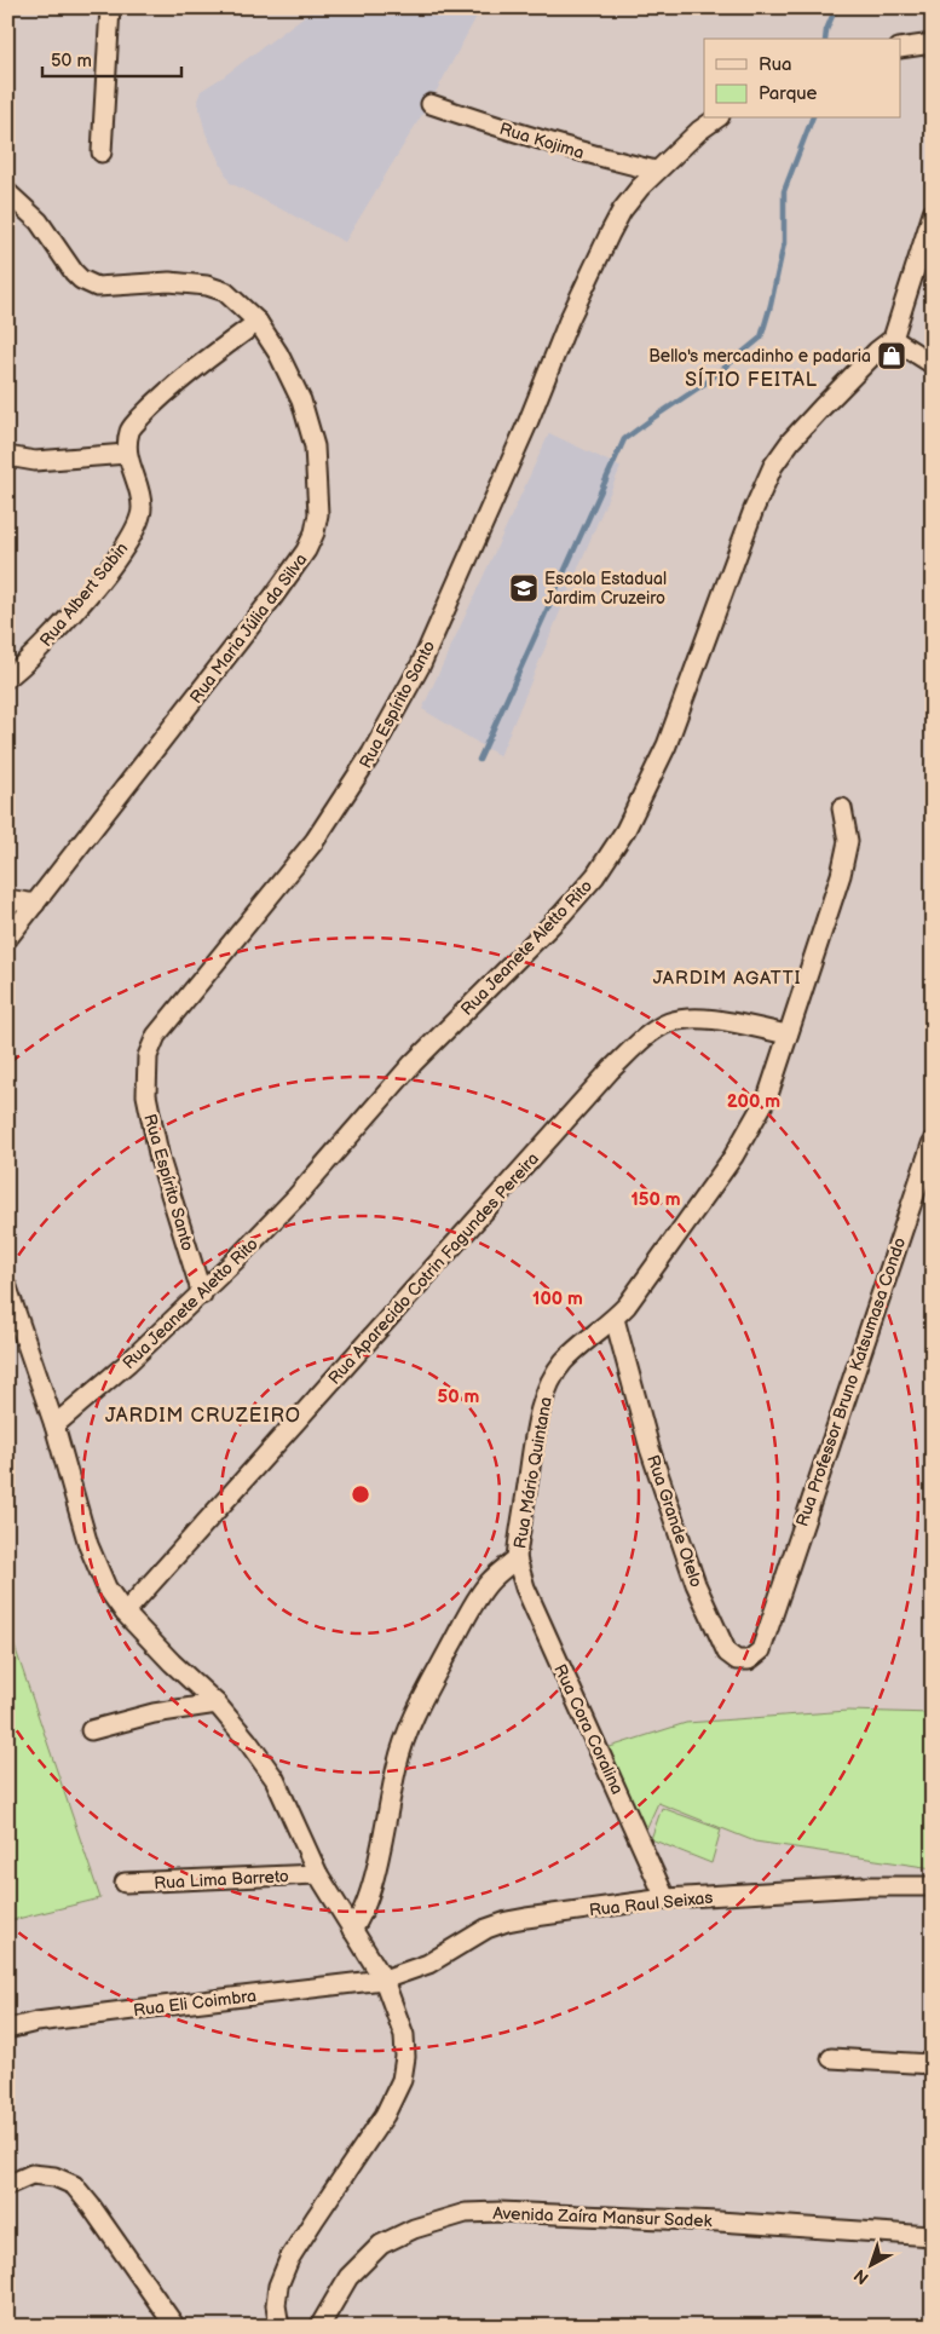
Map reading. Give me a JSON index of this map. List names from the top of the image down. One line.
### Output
{"streets":{"street":["Rua Kojima","Rua Albert Sabin","Rua Maria Júlia da Silva","Rua Espírito Santo","Rua Jeanete Aletto Rito","Rua Aparecido Cotrin Fagundes Pereira","Rua Professor Bruno Katsumasa Condo","Rua Mário Quintana","Rua Grande Otelo","Rua Cora Coralina","Rua Lima Barreto","Rua Raul Seixas","Rua Eli Coimbra","Avenida Zaíra Mansur Sadek"]},"crossings":[["Rua Kojima","Rua Espírito Santo"],["Rua Albert Sabin","Rua Maria Júlia da Silva"],["Rua Espírito Santo","Rua Jeanete Aletto Rito"],["Rua Aparecido Cotrin Fagundes Pereira","Rua Mário Quintana"],["Rua Professor Bruno Katsumasa Condo","Rua Grande Otelo"],["Rua Mário Quintana","Rua Grande Otelo"],["Rua Mário Quintana","Rua Cora Coralina"],["Rua Cora Coralina","Rua Raul Seixas"],["Rua Raul Seixas","Rua Eli Coimbra"]],"districts":["SÍTIO FEITAL","JARDIM AGATTI","JARDIM CRUZEIRO"],"places":{"shop":["Bello's mercadinho e padaria"],"school or university":["Escola Estadual Jardim Cruzeiro"]},"legend":["Rua","Parque"],"scale_bar":"50 m","north":"bottom left","rings":["200 m","150 m","100 m","50 m"]}
